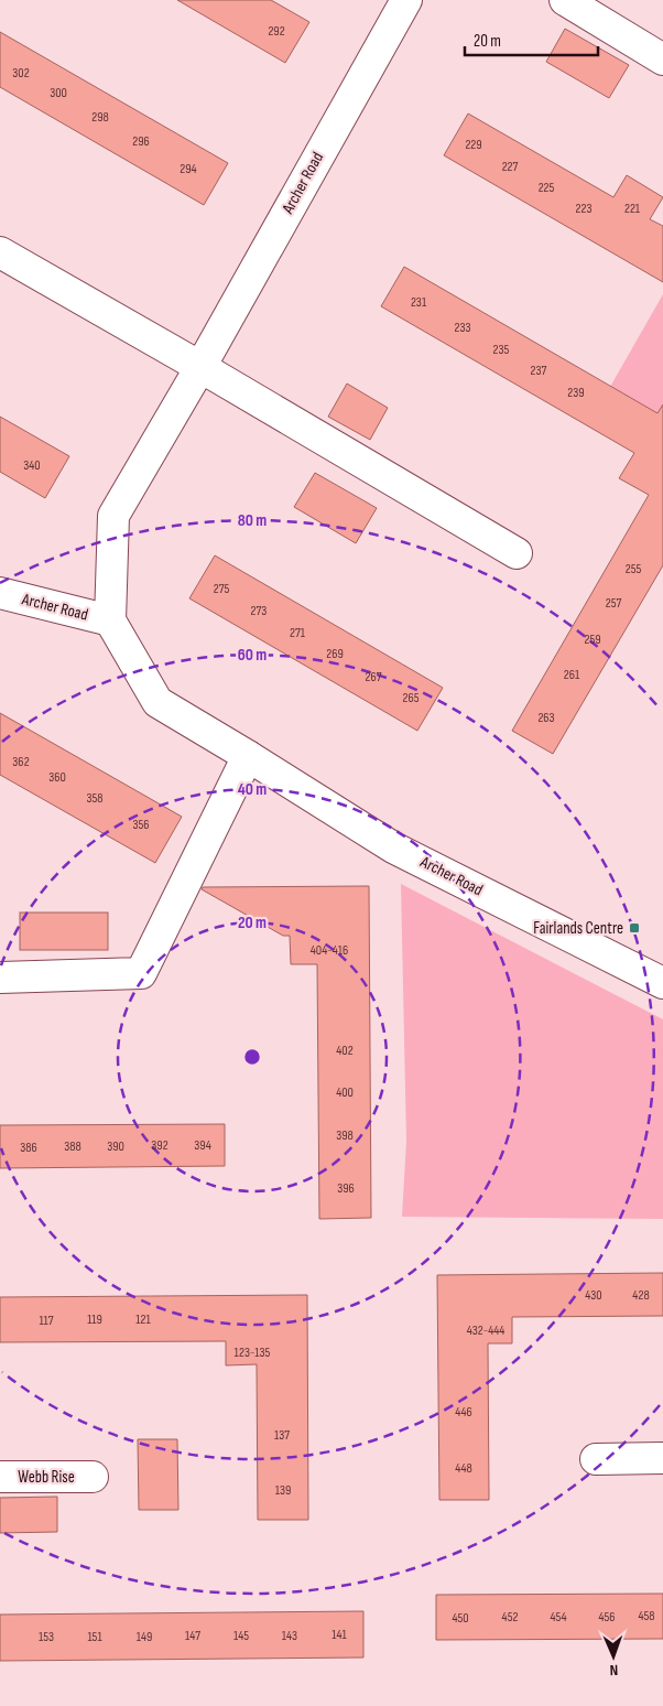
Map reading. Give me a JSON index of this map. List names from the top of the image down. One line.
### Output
{"streets":{"street":["Archer Road","Webb Rise"]},"places":{"transit":["Fairlands Centre"]},"house_numbers":["292","302","300","298","296","229","227","294","225","223","221","231","233","235","237","239","340","255","275","257","273","271","259","269","261","267","265","263","362","360","358","356","404-416","402","400","398","392","394","388","390","386","396","430","428","119","121","117","432-444","123-135","446","137","448","139","458","452","454","456","450","141","147","145","143","153","151","149"],"scale_bar":"20 m","north":"bottom","rings":["80 m","60 m","40 m","20 m"]}
